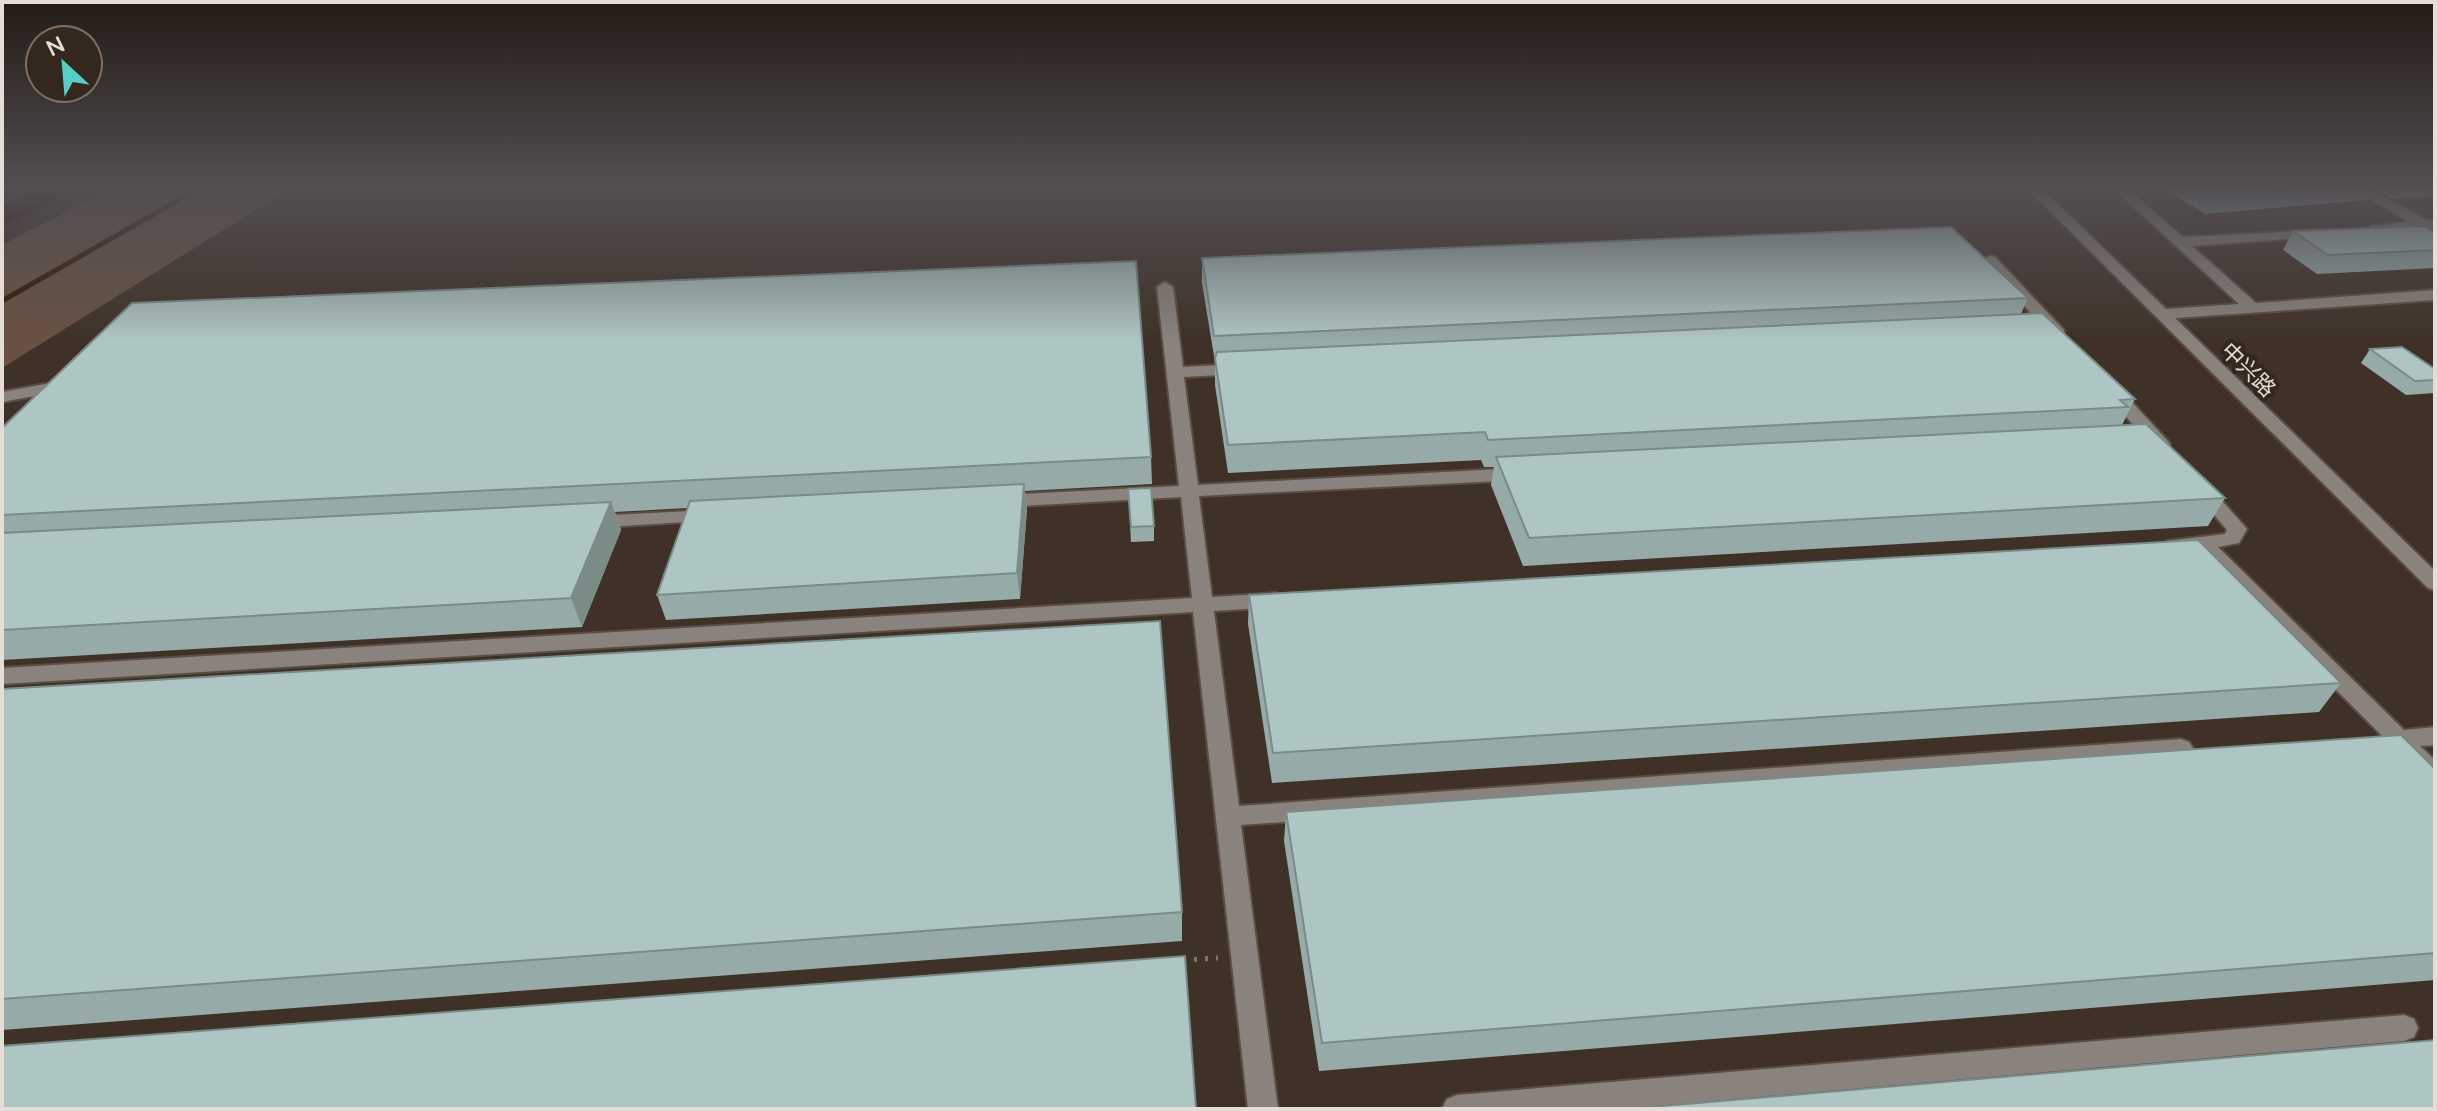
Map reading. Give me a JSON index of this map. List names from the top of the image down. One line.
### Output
{"streets":{"street":["中兴路"]},"north":"top left"}
